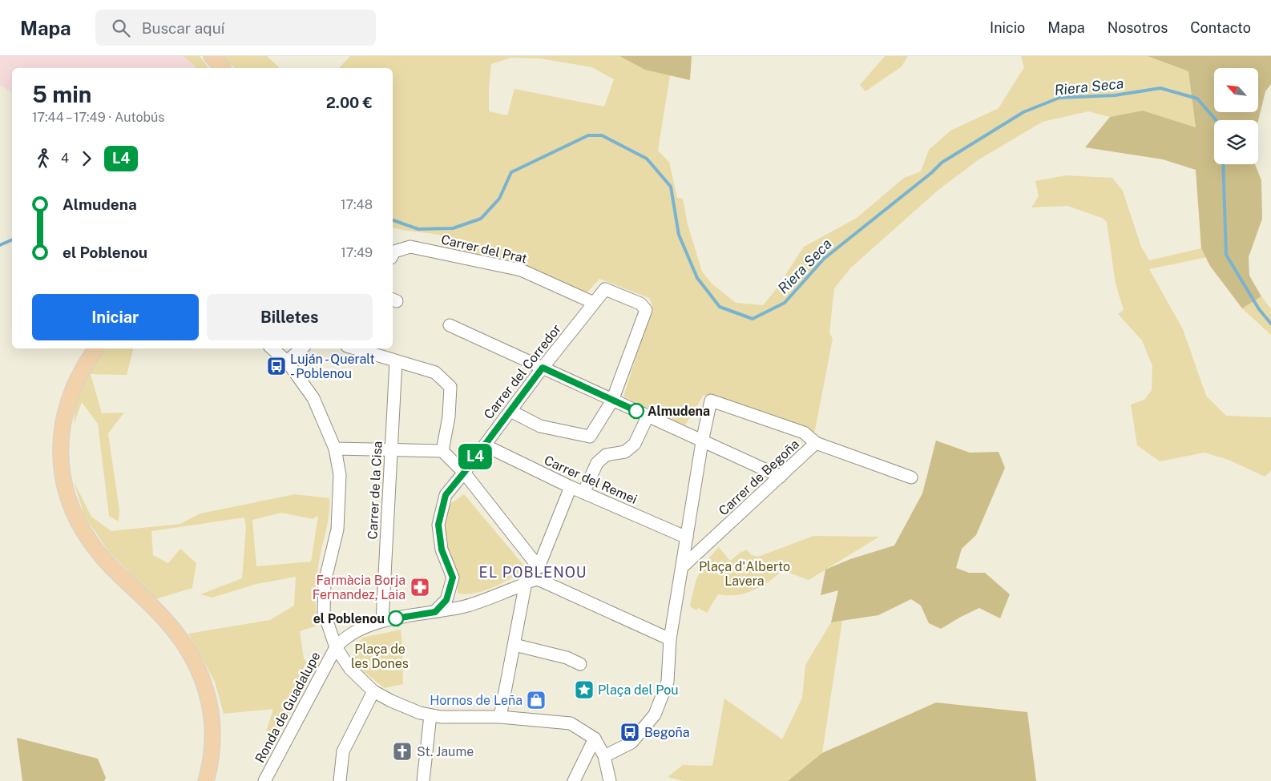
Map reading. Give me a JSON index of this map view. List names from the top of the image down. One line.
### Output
{"streets":{"street":["Carrer del Prat","Carrer del Corredor","Carrer de Begoña","Carrer del Remei","Carrer de la Cisa","Ronda de Guadalupe"]},"crossings":[["Carrer del Prat","Carrer del Corredor"],["Carrer del Corredor","Carrer del Remei"]],"districts":["EL POBLENOU"],"water":["Riera Seca"],"parks":["Plaça d'Alberto Lavera","Plaça de les Dones"],"places":{"bus stop":["Luján - Queralt - Poblenou","Begoña"],"other":["Almudena","el Poblenou"],"pharmacy":["Farmàcia Borja Fernandez, Laia"],"place":["Plaça del Pou"],"shop":["Hornos de Leña"],"church":["St. Jaume"]},"lines":["bus line L4"],"north":"top left","page":{"header":"Mapa","search":"Buscar aquí","nav":["Inicio","Mapa","Nosotros","Contacto"],"on_map":"L4","heading":["5 min","17:44 – 17:49 · Autobús","2.00 €"],"legs":["4","L4"],"list":[{"name":"Almudena","value":"17:48"},{"name":"el Poblenou","value":"17:49"}],"buttons":["Iniciar","Billetes"]}}
